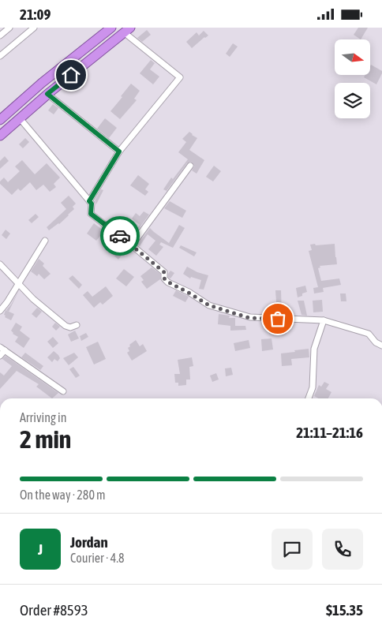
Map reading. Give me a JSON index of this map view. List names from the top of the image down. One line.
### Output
{"north":"right","page":{"status":"21:09","heading":["2 min","Arriving in","21:11–21:16"],"panel":["Jordan","Courier · 4.8","Order #8593","$15.35"],"bar":"On the way · 280 m","round":"J"}}
